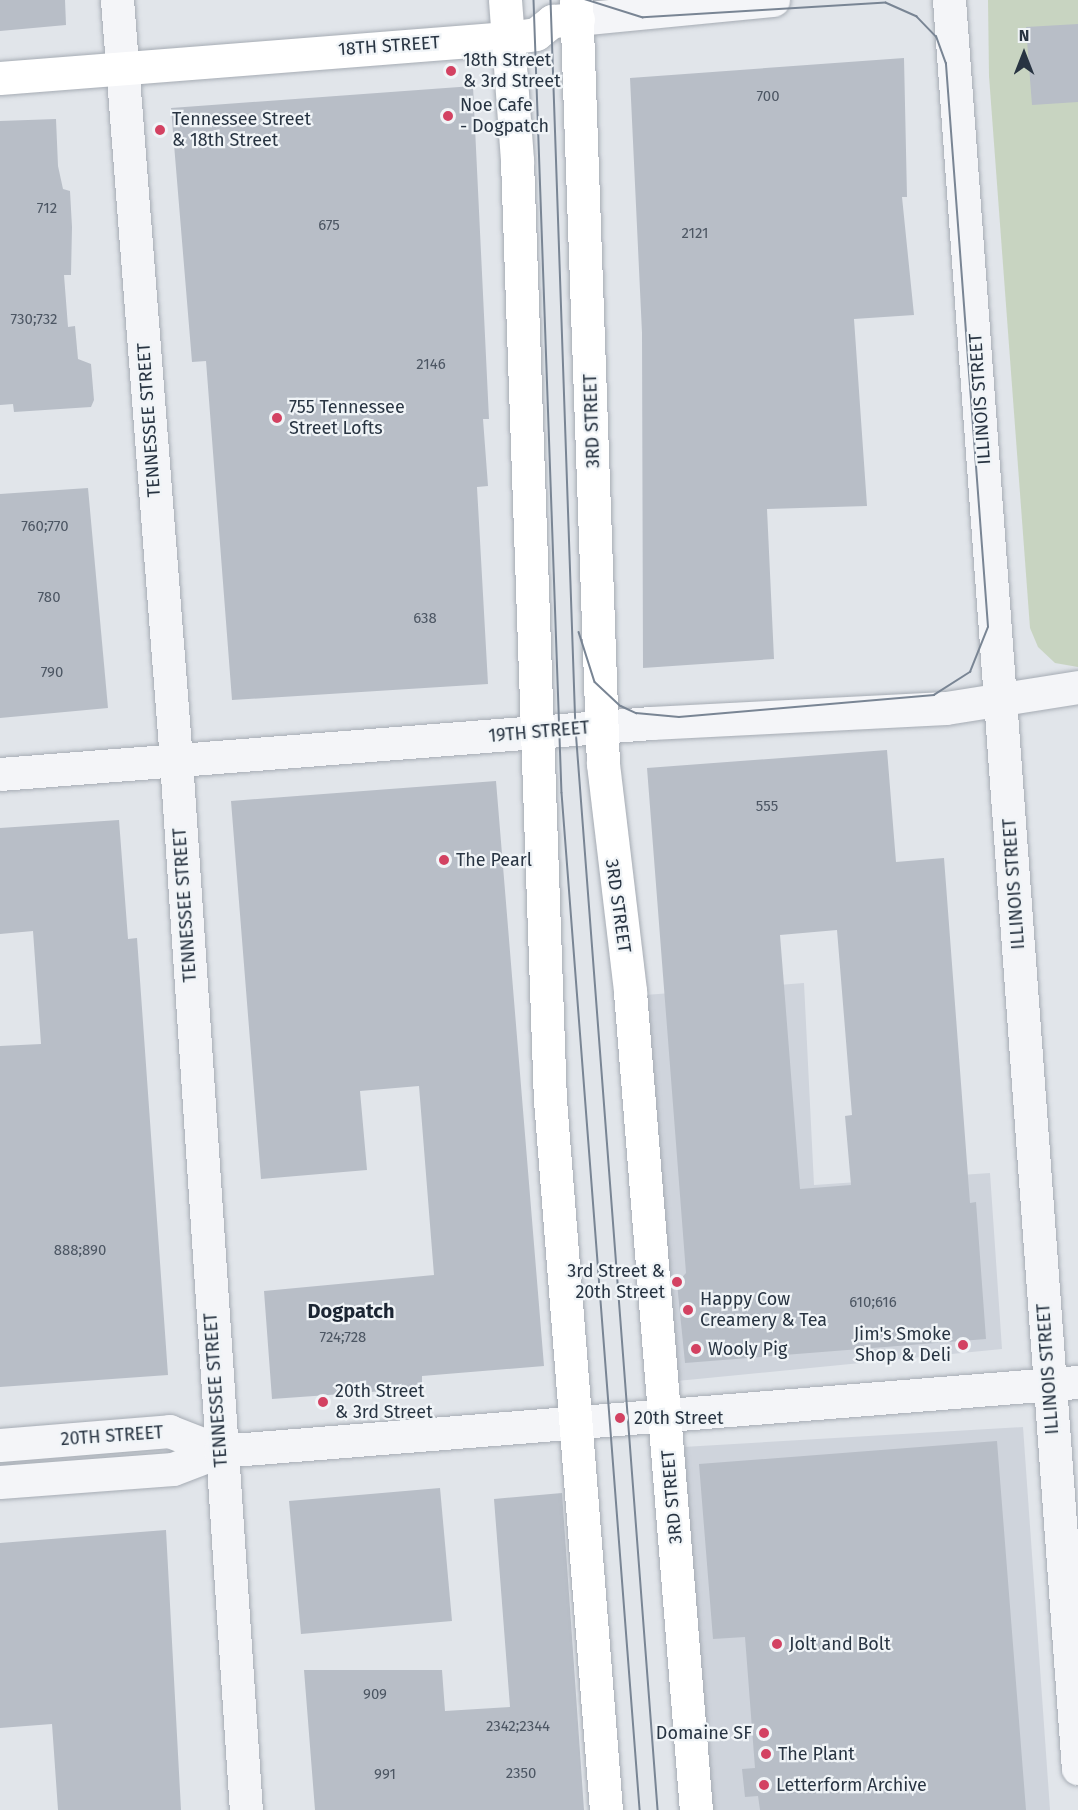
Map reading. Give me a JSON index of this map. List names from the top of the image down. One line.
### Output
{"streets":{"main road":["18TH STREET","3RD STREET"],"street":["ILLINOIS STREET","TENNESSEE STREET","19TH STREET","20TH STREET"]},"crossings":[["18TH STREET","TENNESSEE STREET"],["18TH STREET","3RD STREET"],["ILLINOIS STREET","19TH STREET"],["ILLINOIS STREET","20TH STREET"],["TENNESSEE STREET","19TH STREET"],["TENNESSEE STREET","20TH STREET"],["3RD STREET","19TH STREET"],["3RD STREET","20TH STREET"]],"districts":["Dogpatch"],"places":["18th Street & 3rd Street","Noe Cafe - Dogpatch","Tennessee Street & 18th Street","755 Tennessee Street Lofts","The Pearl","3rd Street & 20th Street","Happy Cow Creamery & Tea","Jim's Smoke Shop & Deli","Wooly Pig","20th Street & 3rd Street","20th Street","Jolt and Bolt","Domaine SF","The Plant","Letterform Archive"],"house_numbers":["700","712","675","2121","730;732","2146","760;770","780","638","790","555","888;890","610;616","724;728","909","2342;2344","2350","991"],"north":"top"}
